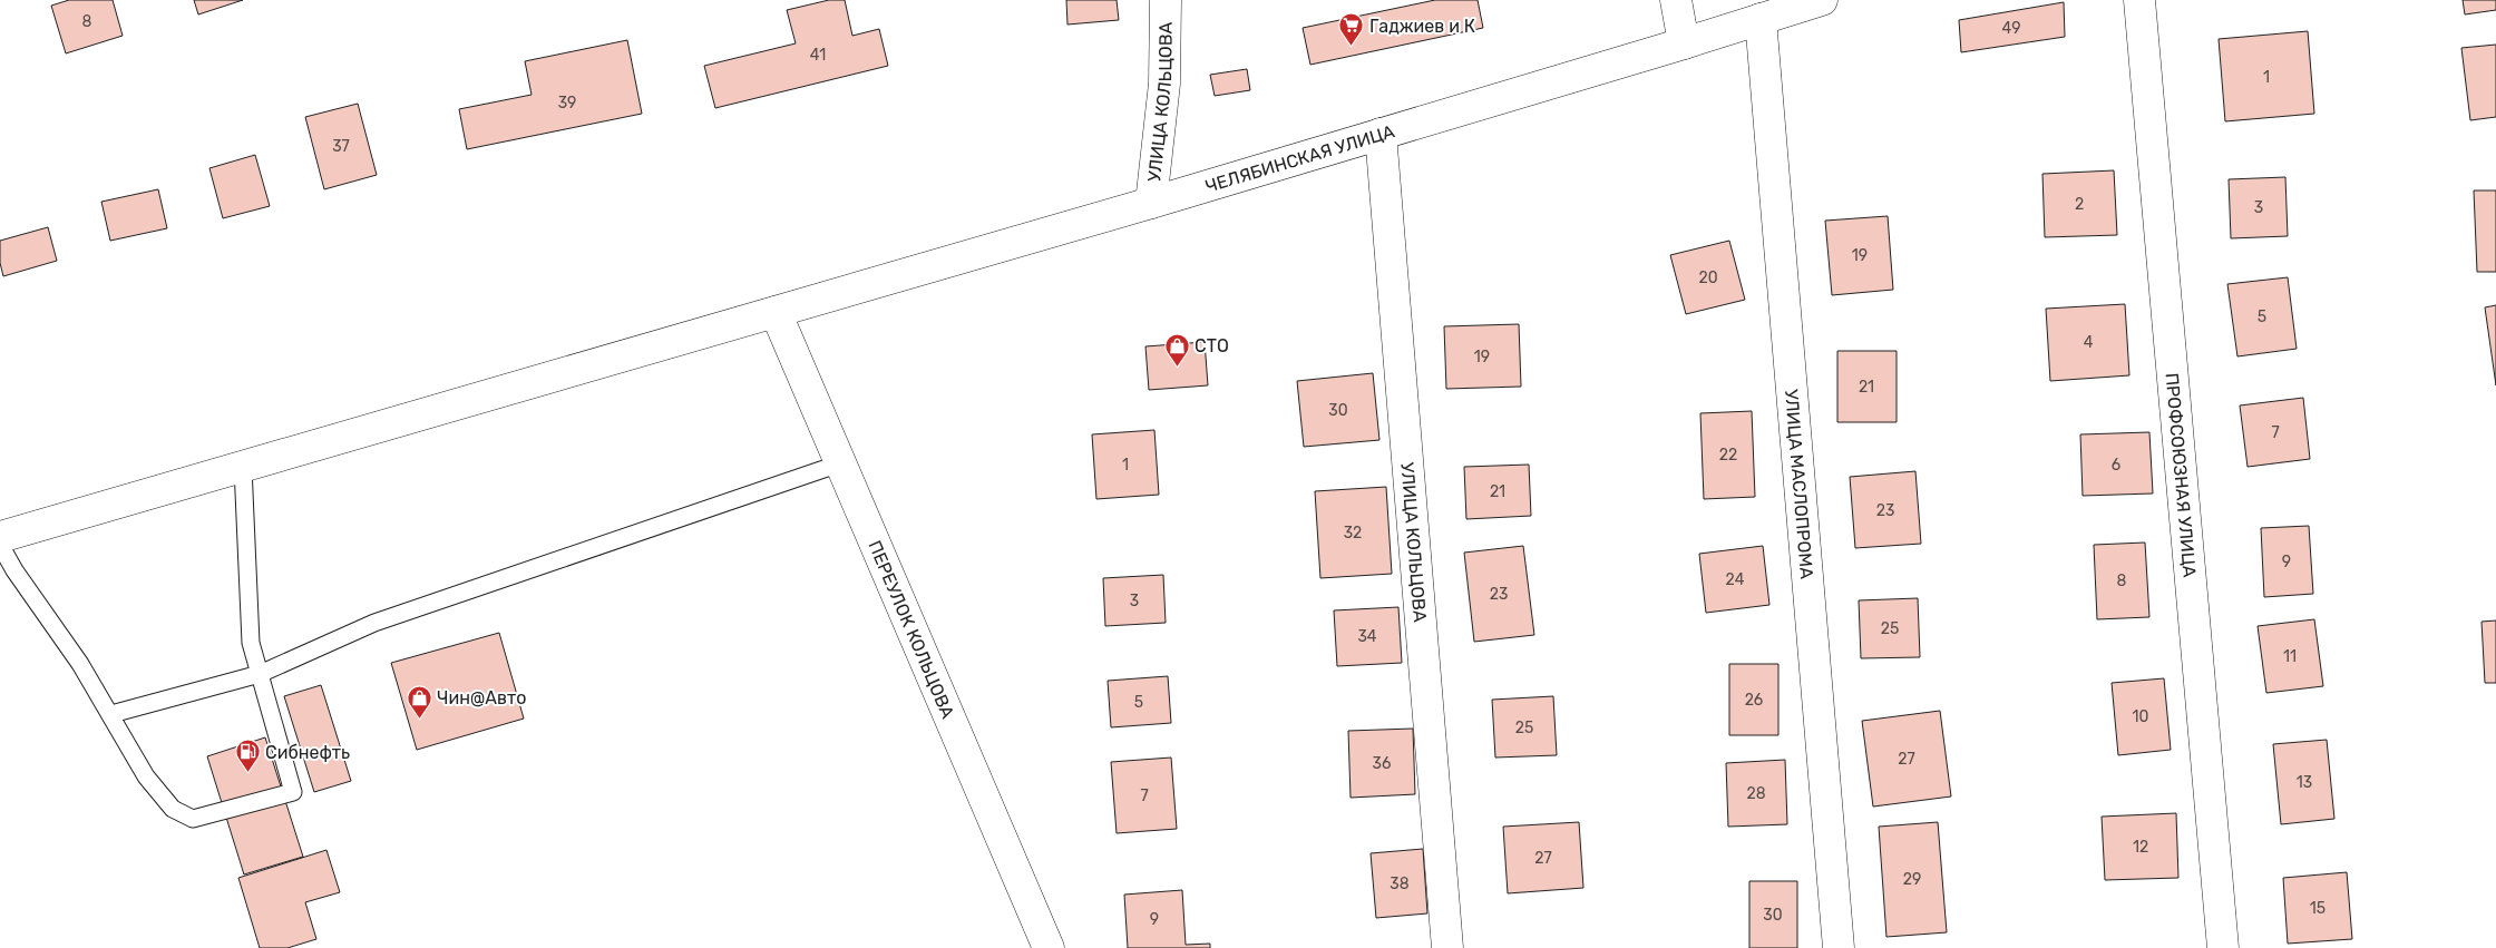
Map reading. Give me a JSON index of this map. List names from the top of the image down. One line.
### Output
{"streets":{"street":["УЛИЦА КОЛЬЦОВА","ЧЕЛЯБИНСКАЯ УЛИЦА","ПРОФСОЮЗНАЯ УЛИЦА","УЛИЦА МАСЛОПРОМА","ПЕРЕУЛОК КОЛЬЦОВА"]},"crossings":[["УЛИЦА КОЛЬЦОВА","ЧЕЛЯБИНСКАЯ УЛИЦА"],["ЧЕЛЯБИНСКАЯ УЛИЦА","УЛИЦА МАСЛОПРОМА"],["ЧЕЛЯБИНСКАЯ УЛИЦА","ПЕРЕУЛОК КОЛЬЦОВА"]],"places":{"supermarket":["Гаджиев и К"],"shop":["СТО","Чин@Авто"],"fuel station":["Сибнефть"]},"house_numbers":["8","49","41","1","39","37","2","3","19","20","5","4","19","21","30","7","22","1","6","21","23","32","9","24","8","23","3","25","34","11","26","5","10","25","27","36","13","28","7","12","27","29","38","15","30","9"]}
